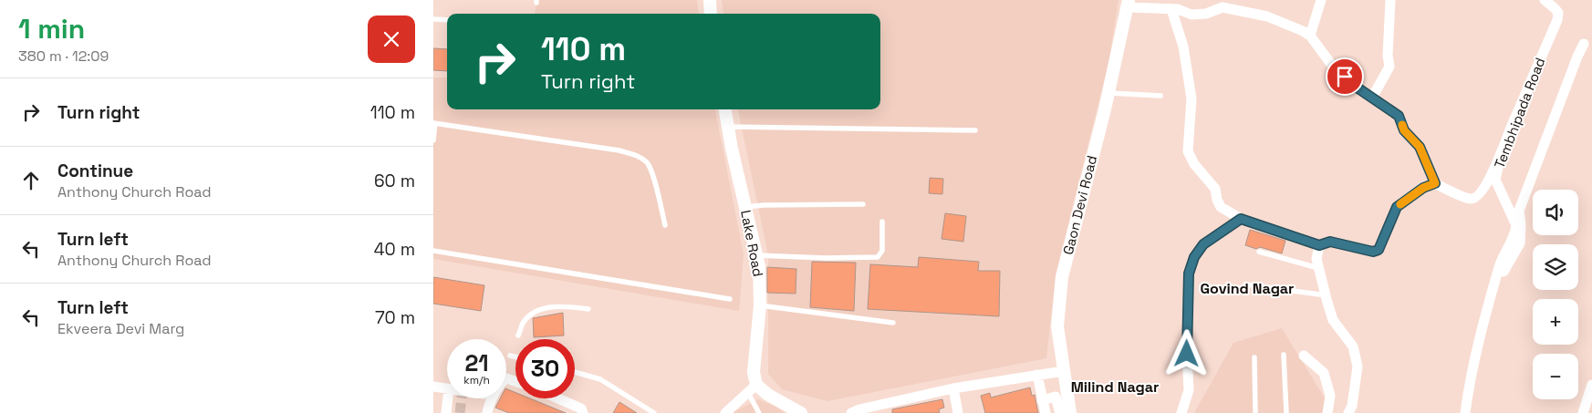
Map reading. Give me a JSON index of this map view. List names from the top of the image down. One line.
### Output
{"streets":{"street":["Tembhipada Road","Gaon Devi Road","Lake Road"]},"districts":["Govind Nagar","Milind Nagar"],"page":{"heading":["1 min","380 m · 12:09"],"turn":["110 m","Turn right"],"list":[{"name":"Turn right","value":"110 m"},{"name":"Continue","note":"Anthony Church Road","value":"60 m"},{"name":"Turn left","note":"Anthony Church Road","value":"40 m"},{"name":"Turn left","note":"Ekveera Devi Marg","value":"70 m"}],"map_buttons":["+","−"],"speed":"21 km/h","limit":"30"}}
